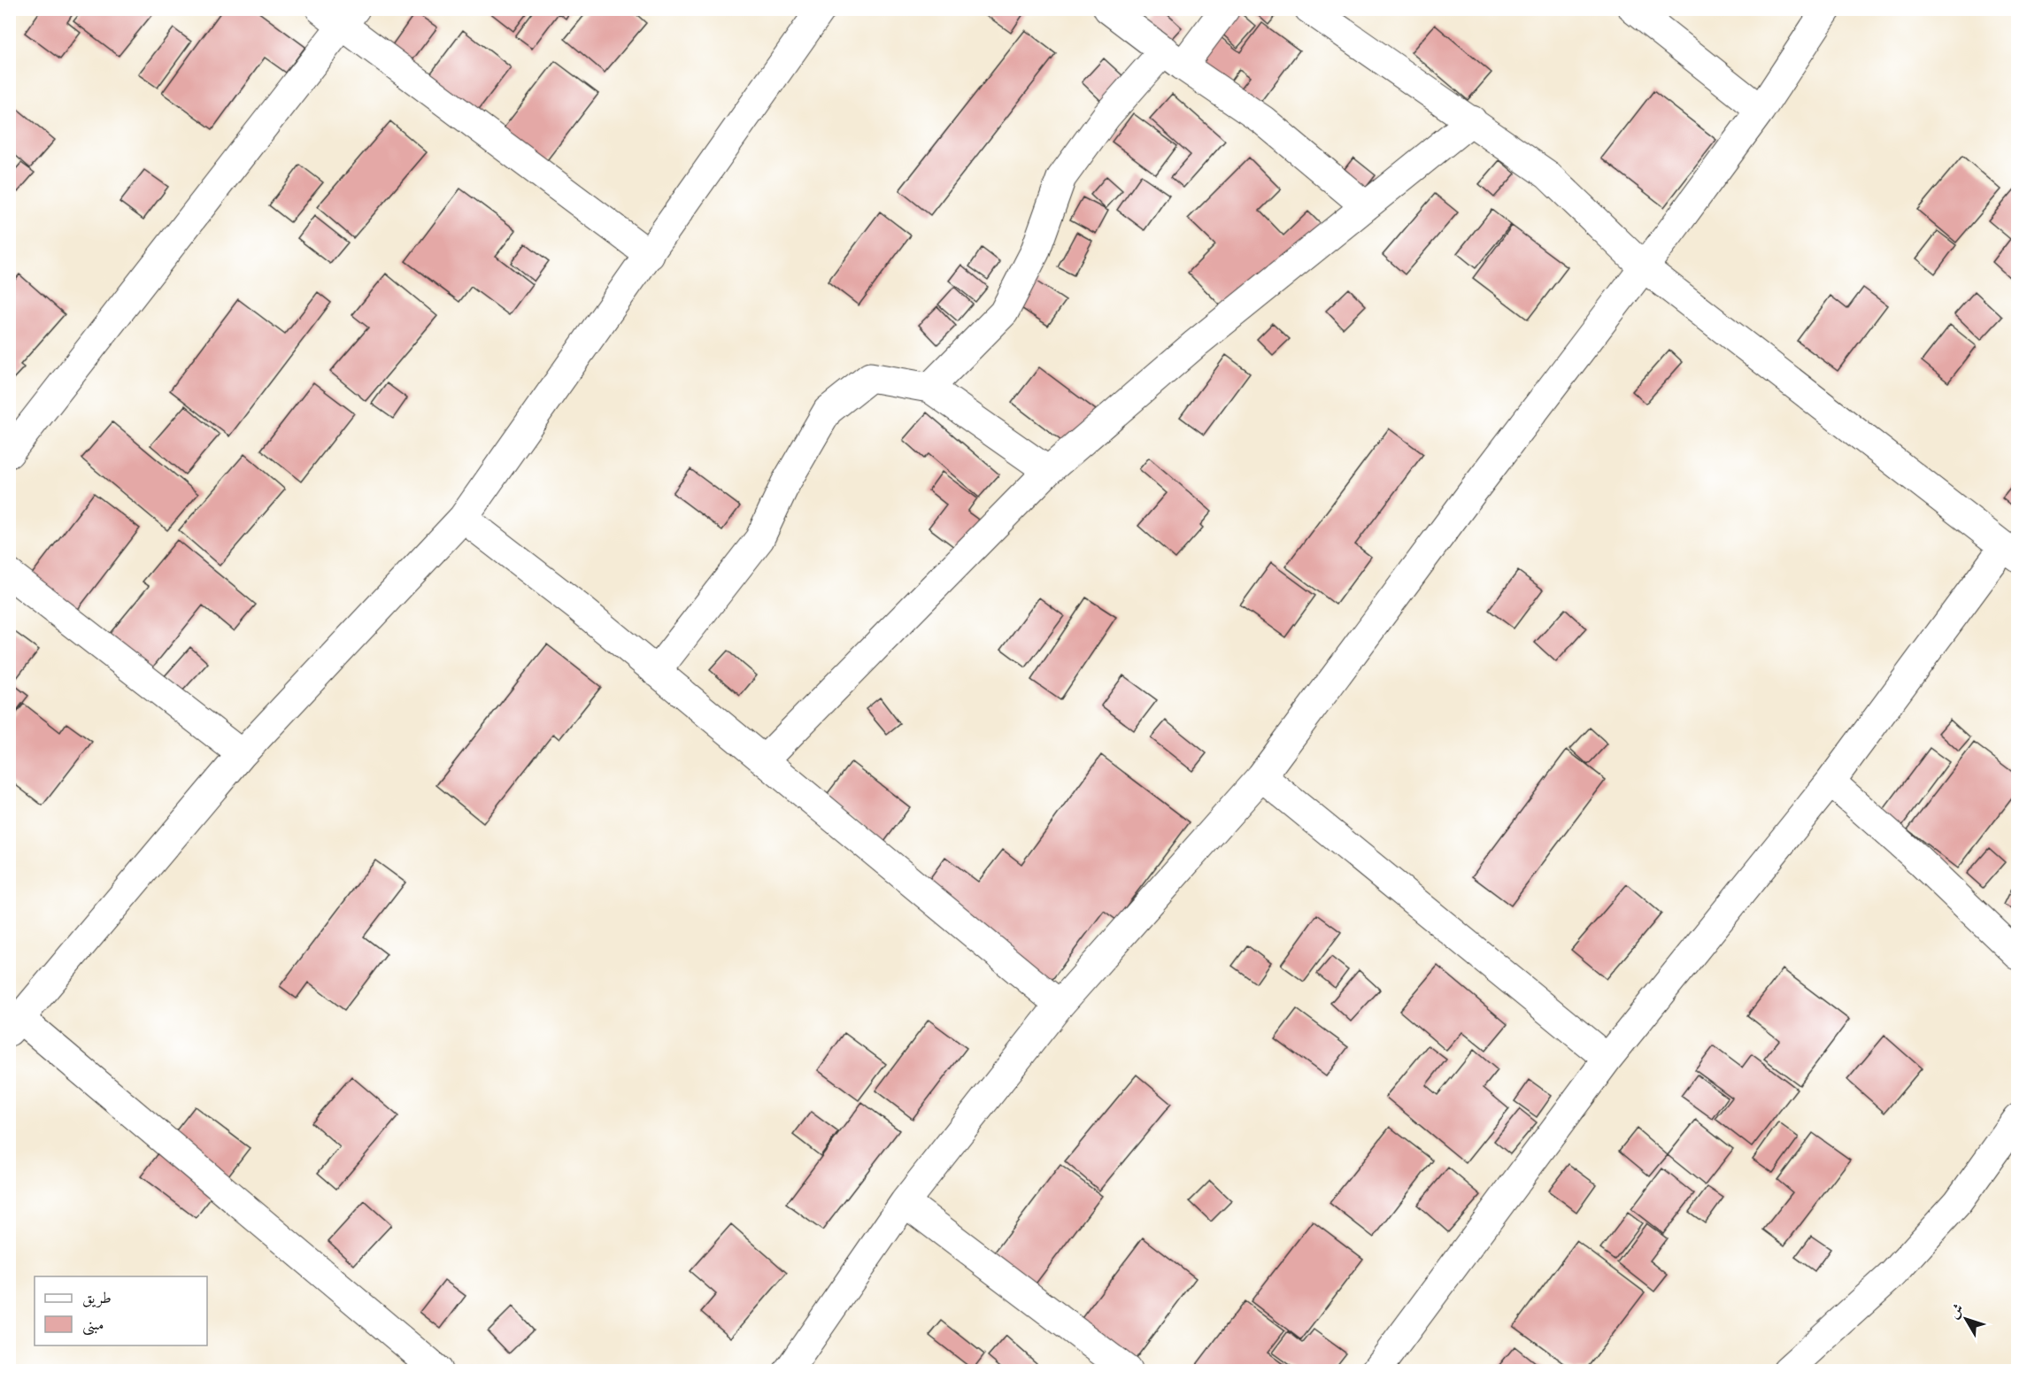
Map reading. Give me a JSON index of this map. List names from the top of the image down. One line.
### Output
{"legend":["طريق","مبنى"],"north":"top left"}
